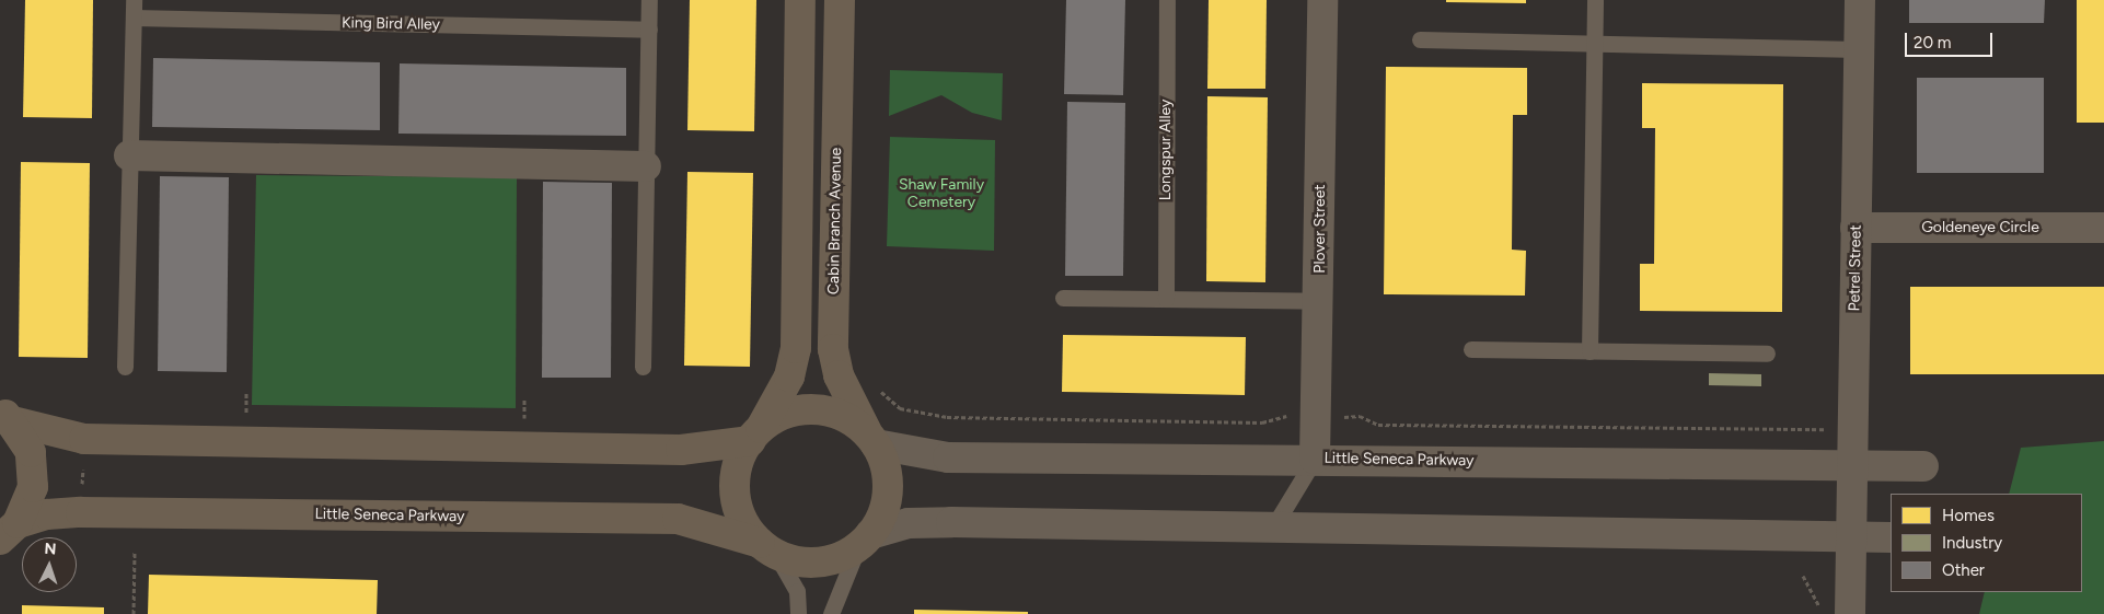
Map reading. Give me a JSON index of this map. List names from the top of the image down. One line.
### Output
{"streets":{"street":["Cabin Branch Avenue","Goldeneye Circle","Plover Street","Petrel Street","Little Seneca Parkway"],"lane":["King Bird Alley","Longspur Alley"]},"crossings":[["Cabin Branch Avenue","Little Seneca Parkway"],["Goldeneye Circle","Petrel Street"],["Plover Street","Little Seneca Parkway"],["Petrel Street","Little Seneca Parkway"]],"parks":["Shaw Family Cemetery"],"legend":["Homes","Industry","Other"],"scale_bar":"20 m","north":"top"}
